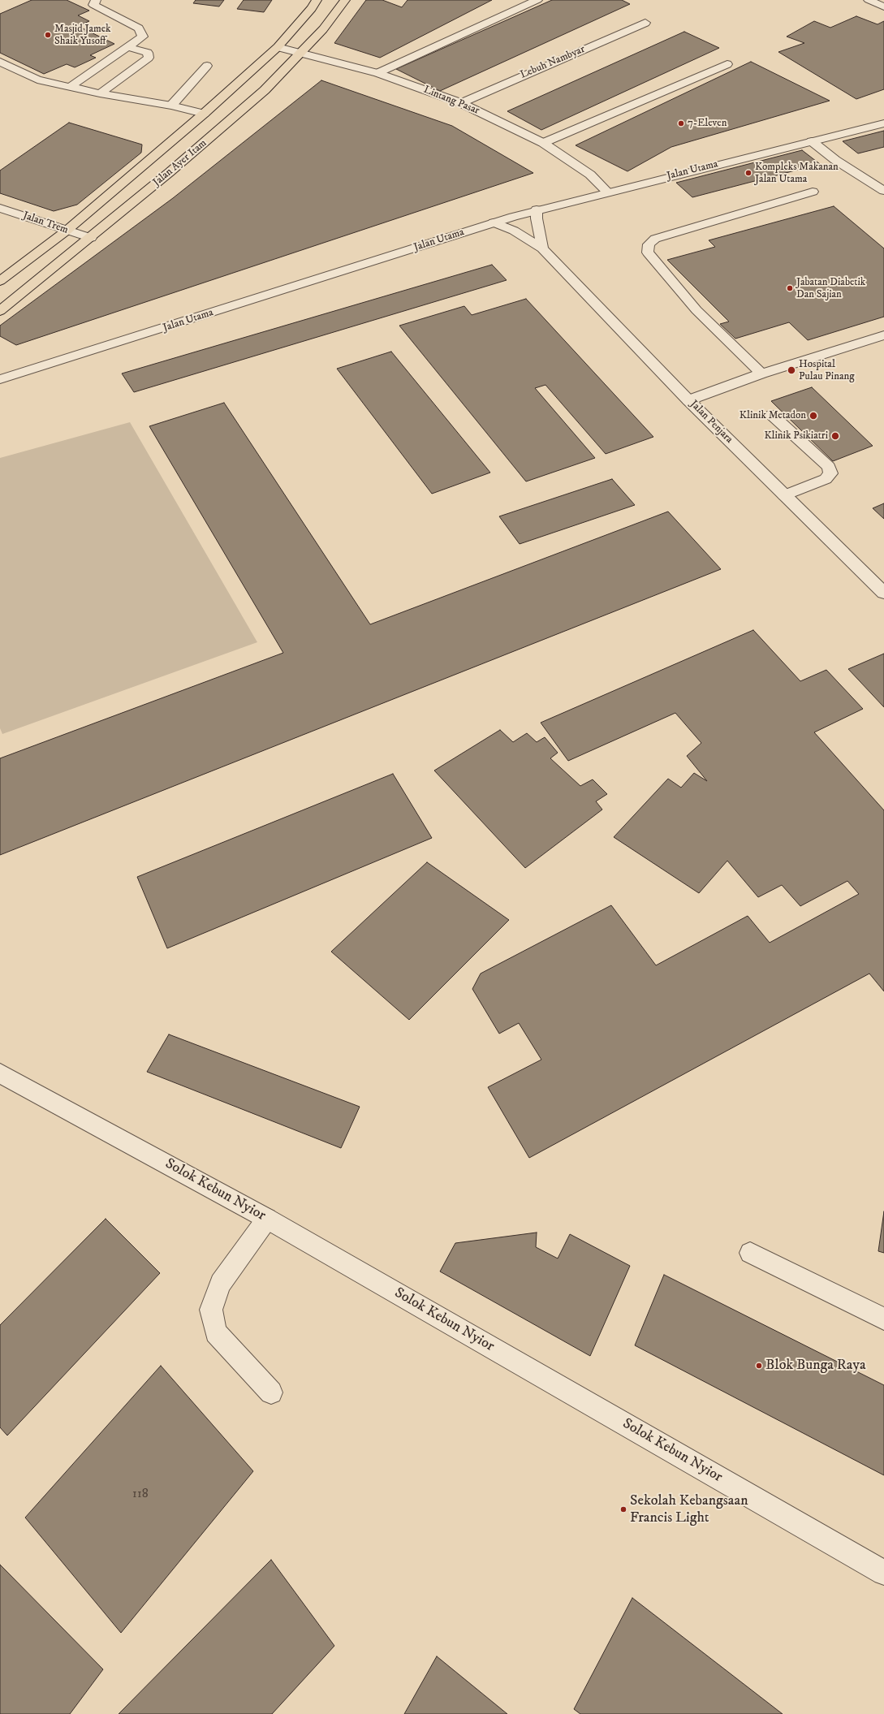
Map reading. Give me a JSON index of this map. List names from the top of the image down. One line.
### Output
{"streets":{"main road":["Jalan Ayer Itam"],"street":["Lebuh Nambyar","Lintang Pasar","Jalan Utama","Jalan Trem","Jalan Penjara","Solok Kebun Nyior"]},"crossings":[["Lebuh Nambyar","Lintang Pasar"],["Lintang Pasar","Jalan Ayer Itam"],["Lintang Pasar","Jalan Utama"],["Jalan Ayer Itam","Jalan Trem"],["Jalan Utama","Jalan Penjara"]],"places":["Masjid Jamek Shaik Yusoff","7-Eleven","Kompleks Makanan Jalan Utama","Jabatan Diabetik Dan Sajian","Hospital Pulau Pinang","Klinik Metadon","Klinik Psikiatri","Blok Bunga Raya","Sekolah Kebangsaan Francis Light"],"house_numbers":["118"]}
